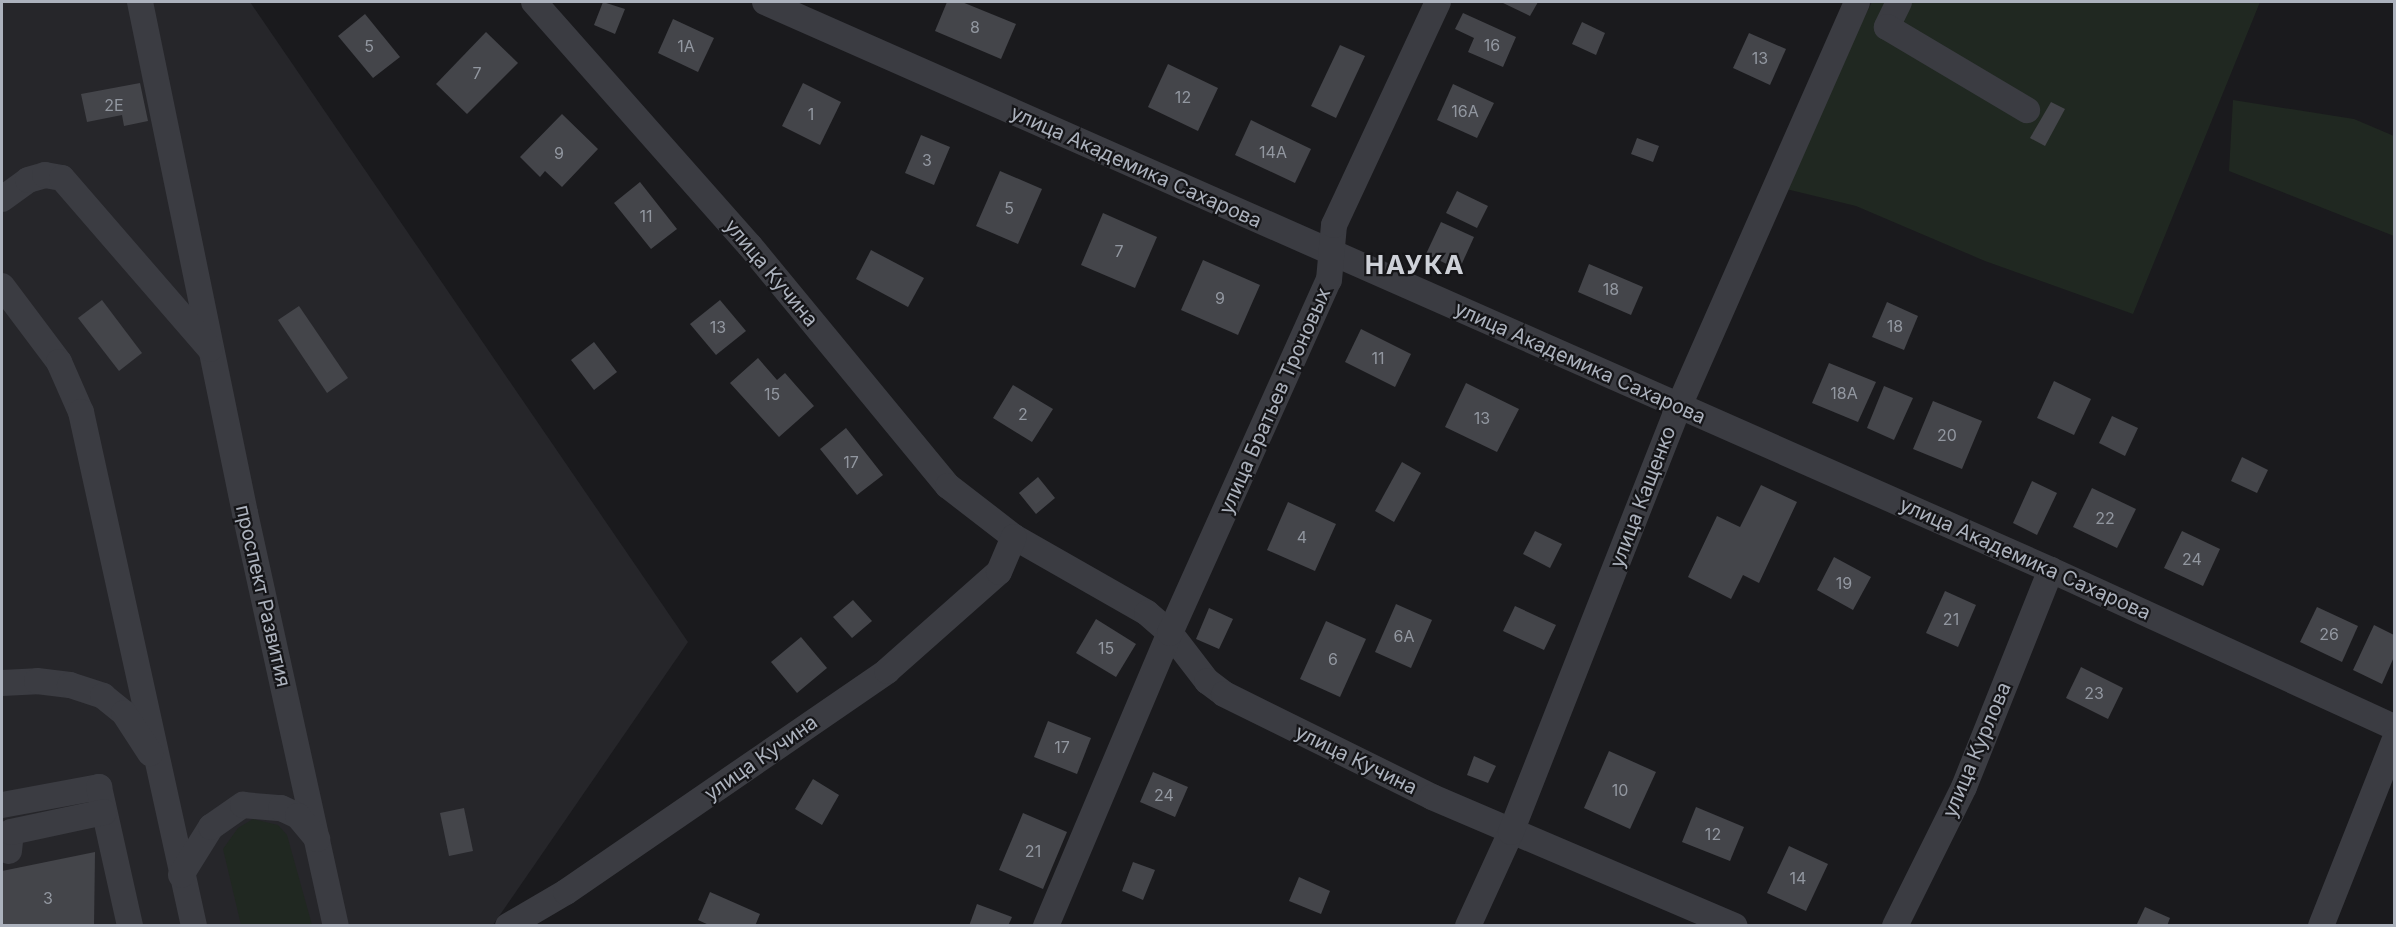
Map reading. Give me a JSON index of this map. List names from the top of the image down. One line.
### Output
{"streets":{"street":["улица Академика Сахарова","улица Кучина","улица Братьев Троновых","улица Кащенко","проспект Развития","улица Курлова"]},"crossings":[["улица Академика Сахарова","улица Братьев Троновых"],["улица Академика Сахарова","улица Кащенко"],["улица Академика Сахарова","улица Курлова"],["улица Кучина","улица Братьев Троновых"],["улица Кучина","улица Кащенко"]],"districts":["НАУКА"],"house_numbers":["8","16","5","1А","13","7","12","2Е","16А","1","14А","9","3","5","11","7","18","9","18","13","11","18А","15","2","13","20","17","22","4","24","19","21","26","6А","15","6","23","17","10","24","12","21","14","3"]}
